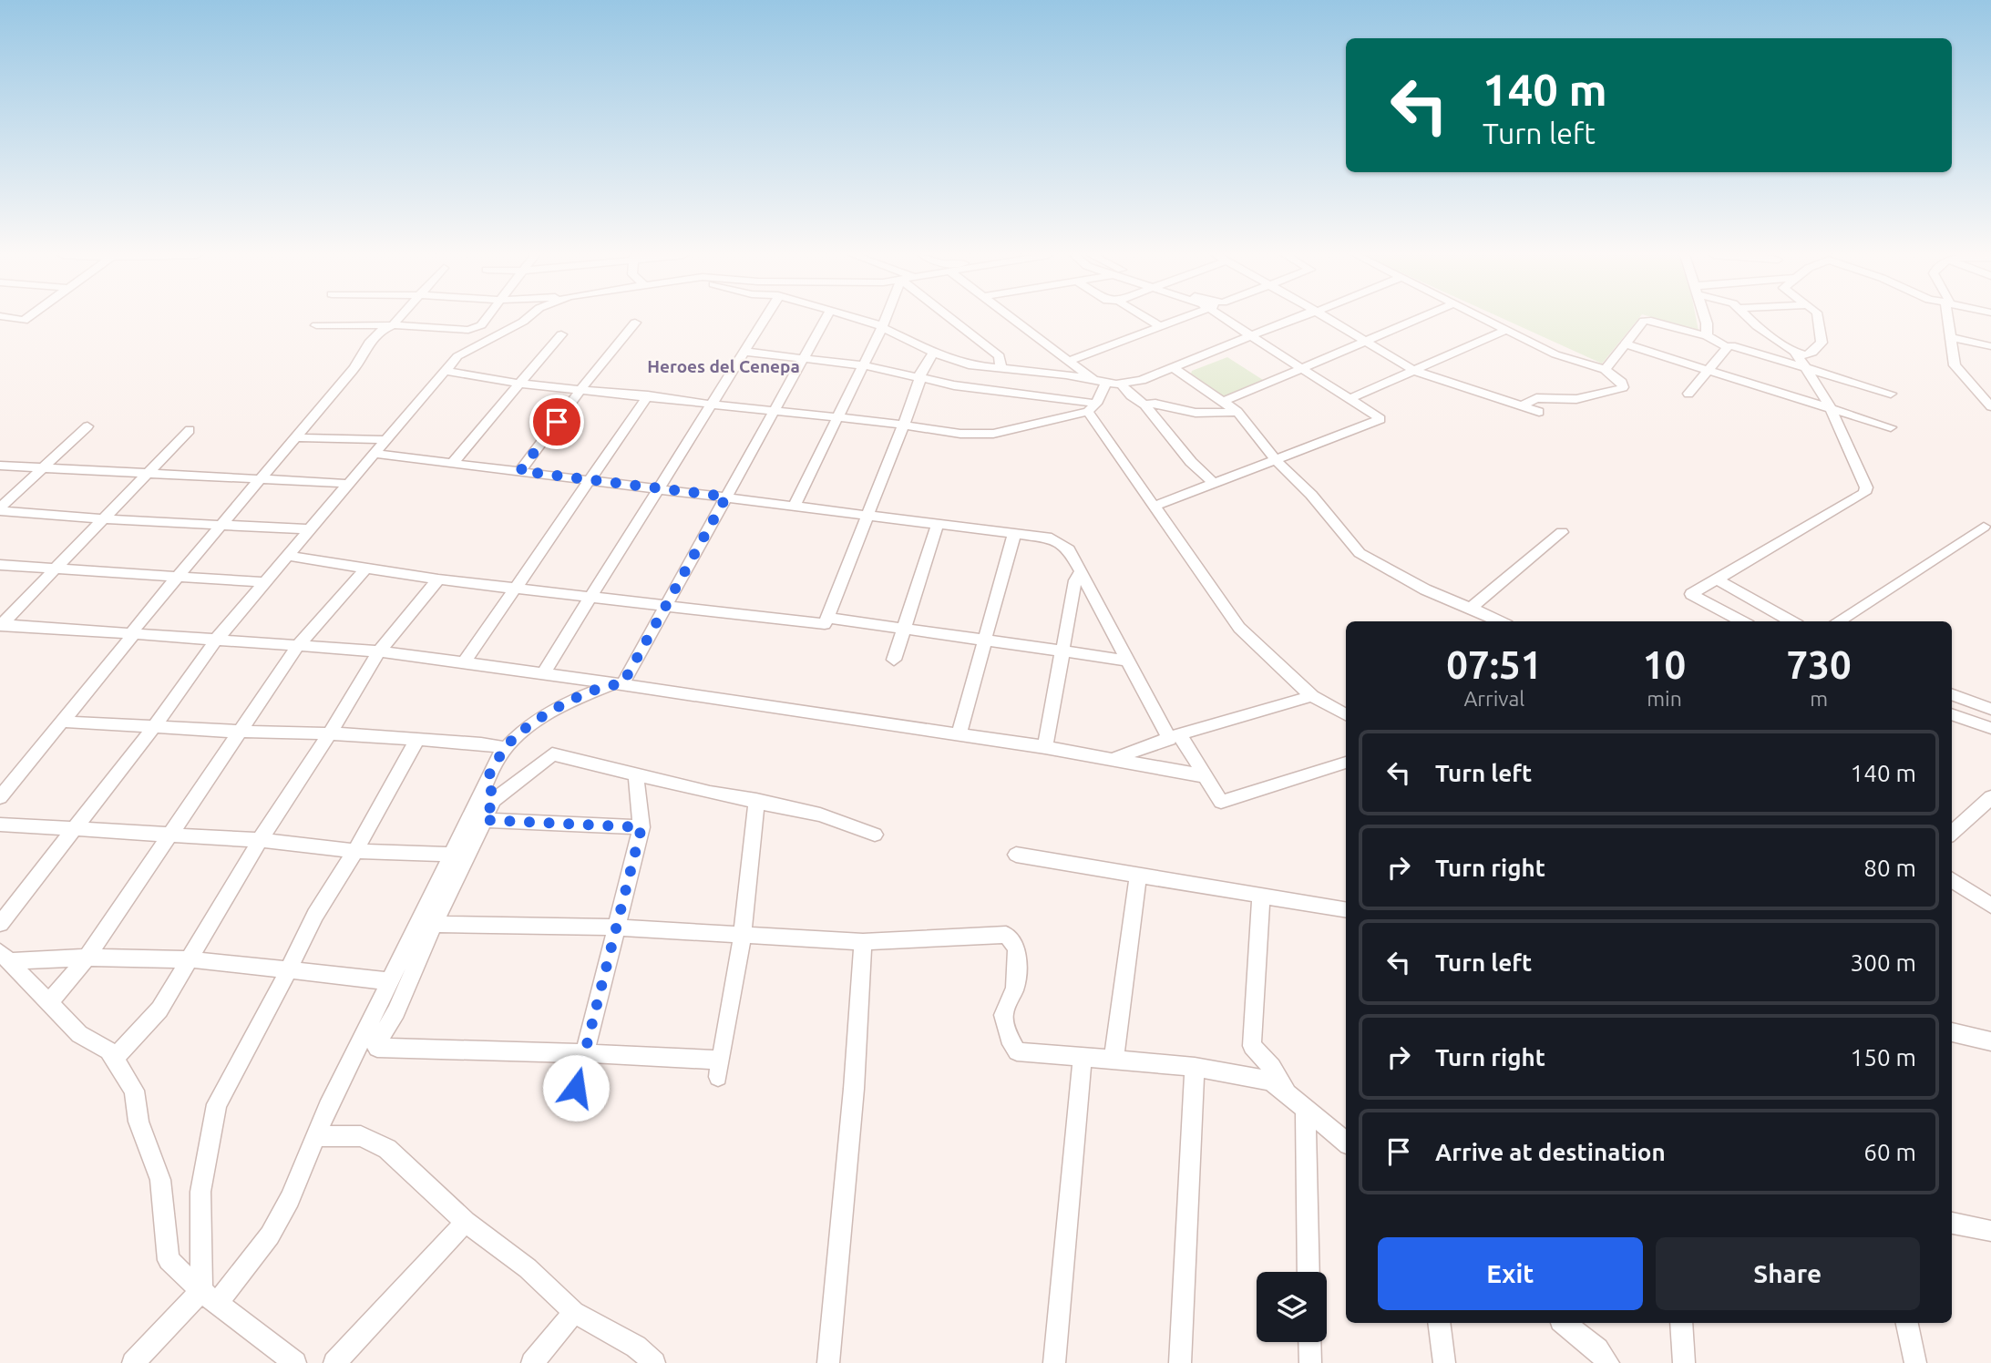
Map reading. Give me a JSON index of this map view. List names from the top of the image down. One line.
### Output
{"districts":["Heroes del Cenepa"],"page":{"turn":["140 m","Turn left"],"eta":["07:51","Arrival","10","min","730","m"],"list":[{"name":"Turn left","value":"140 m"},{"name":"Turn right","value":"80 m"},{"name":"Turn left","value":"300 m"},{"name":"Turn right","value":"150 m"},{"name":"Arrive at destination","value":"60 m"}],"buttons":["Exit","Share"]}}
